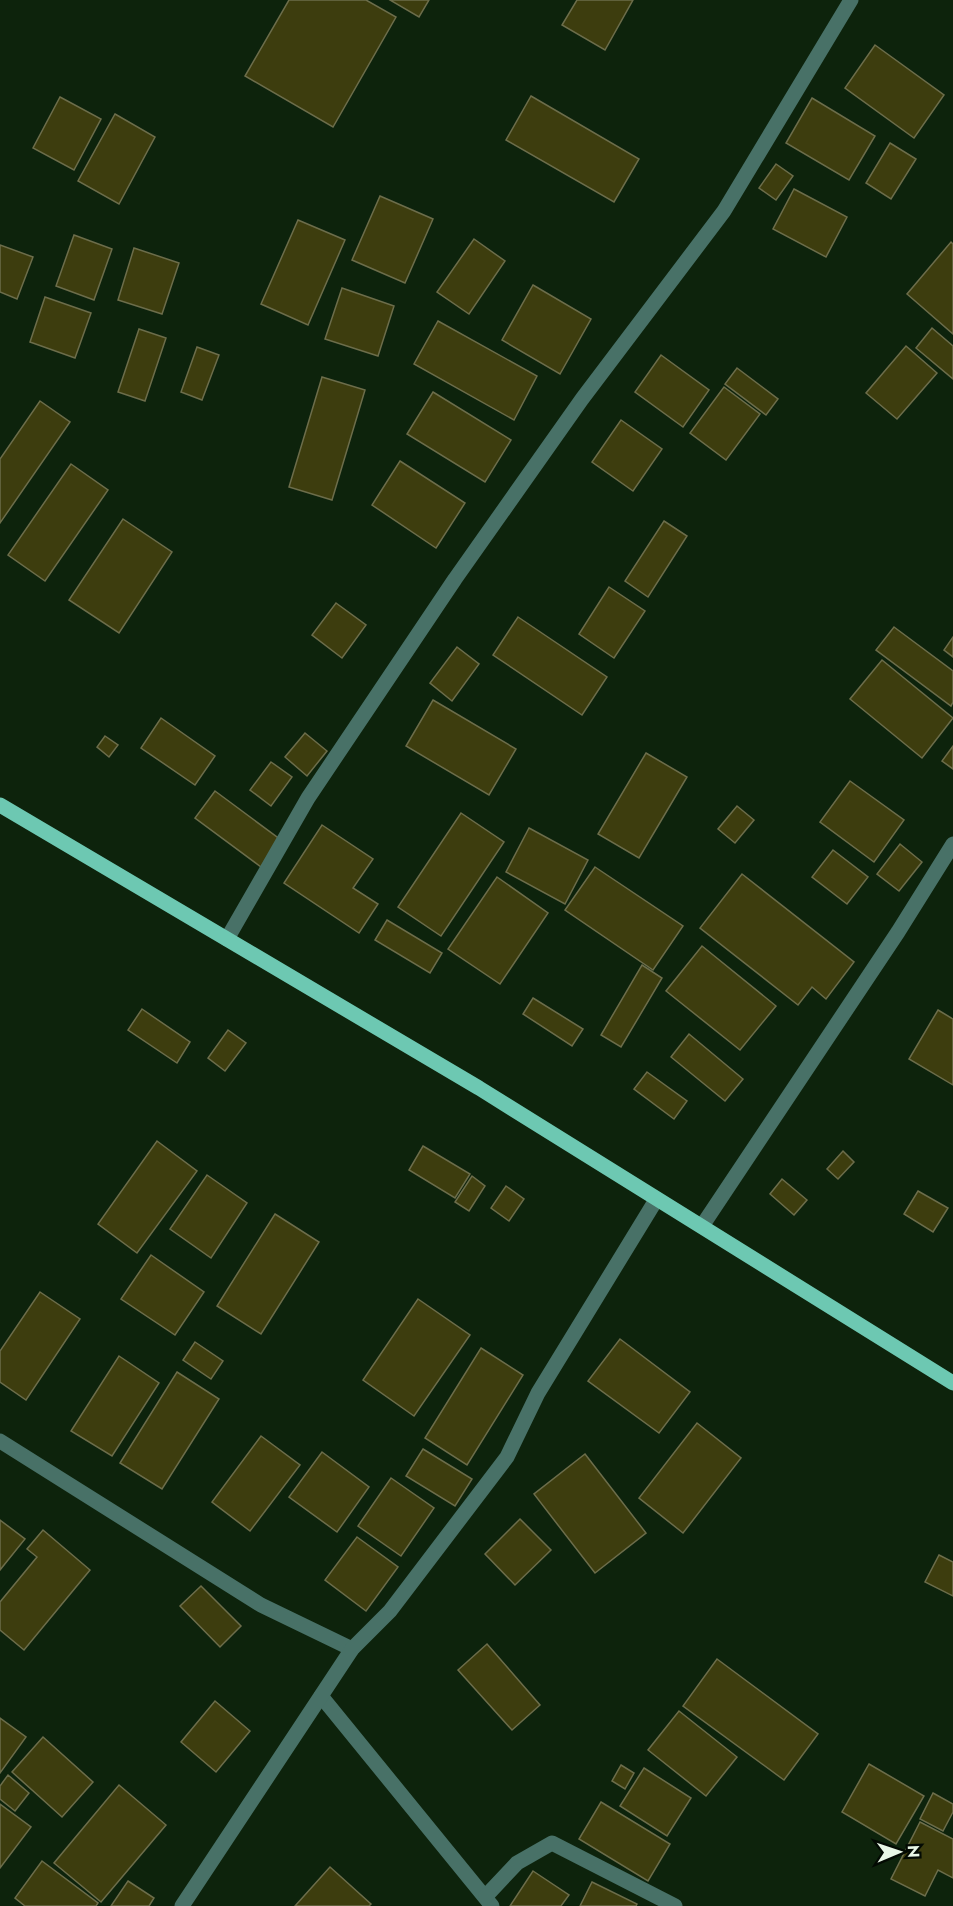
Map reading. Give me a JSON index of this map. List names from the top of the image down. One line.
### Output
{"north":"right"}
